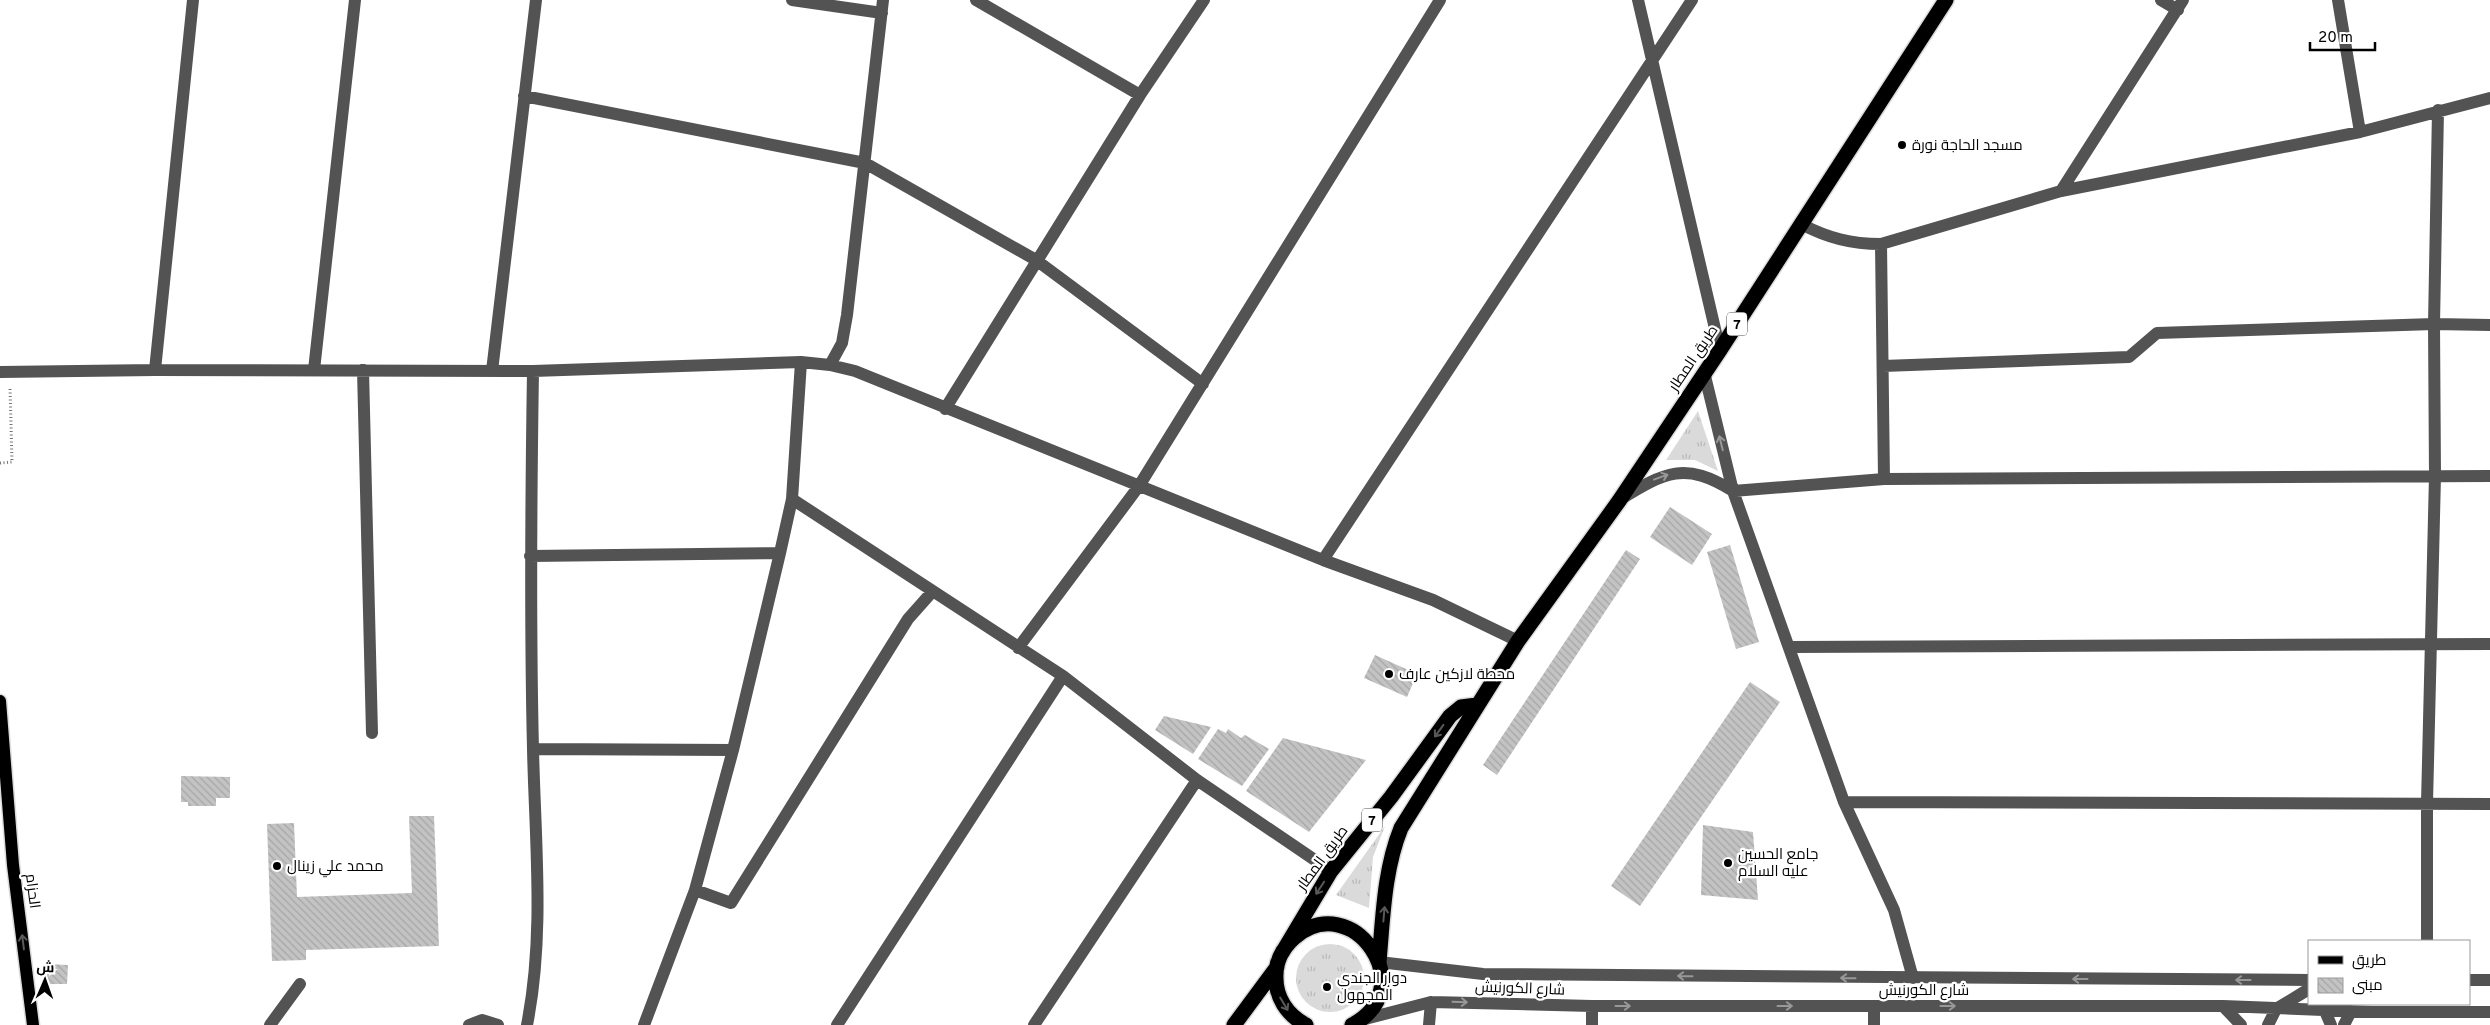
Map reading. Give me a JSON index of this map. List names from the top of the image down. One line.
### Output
{"streets":{"highway":["7","طريق المطار"],"main road":["الحزام"],"street":["شارع الكورنيش"]},"crossings":[["طريق المطار","شارع الكورنيش"]],"one_way":["الحزام"],"places":["مسجد الحاجة نورة","محطة لازكين عارف","جامع الحسين عليه السلام","محمد علي زينال","دوار الجندي المجهول"],"legend":["طريق","مبنى"],"scale_bar":"20 m","north":"top"}
